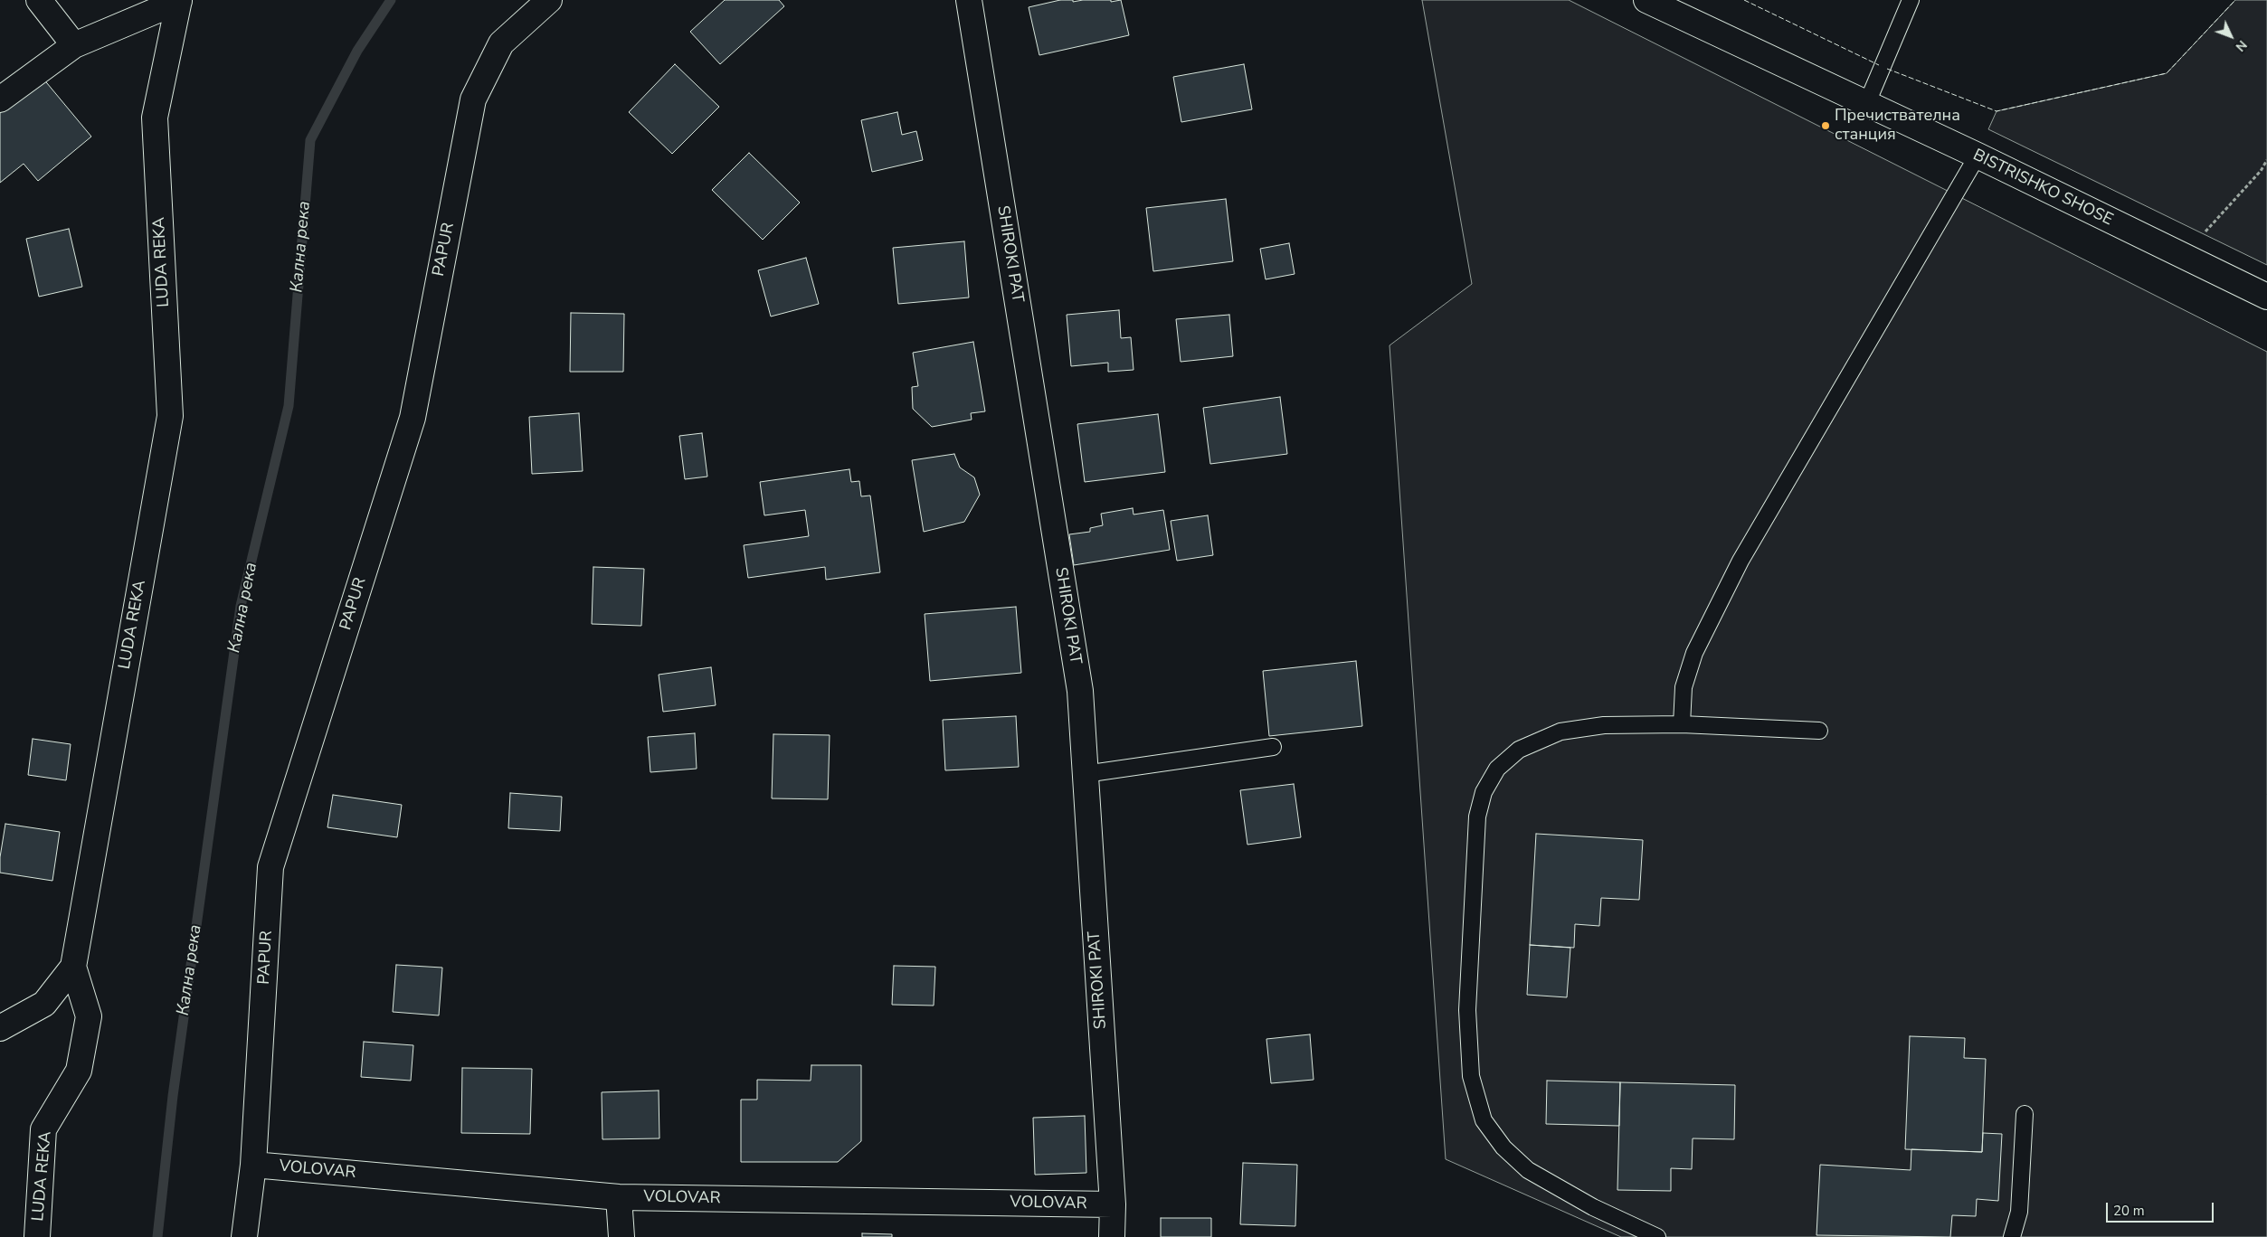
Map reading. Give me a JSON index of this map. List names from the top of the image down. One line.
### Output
{"streets":{"street":["BISTRISHKO SHOSE","PAPUR","SHIROKI PAT","LUDA REKA","VOLOVAR"]},"crossings":[["PAPUR","VOLOVAR"],["SHIROKI PAT","VOLOVAR"]],"water":["Кална река"],"places":["Пречиствателна станция"],"scale_bar":"20 m","north":"bottom right"}
